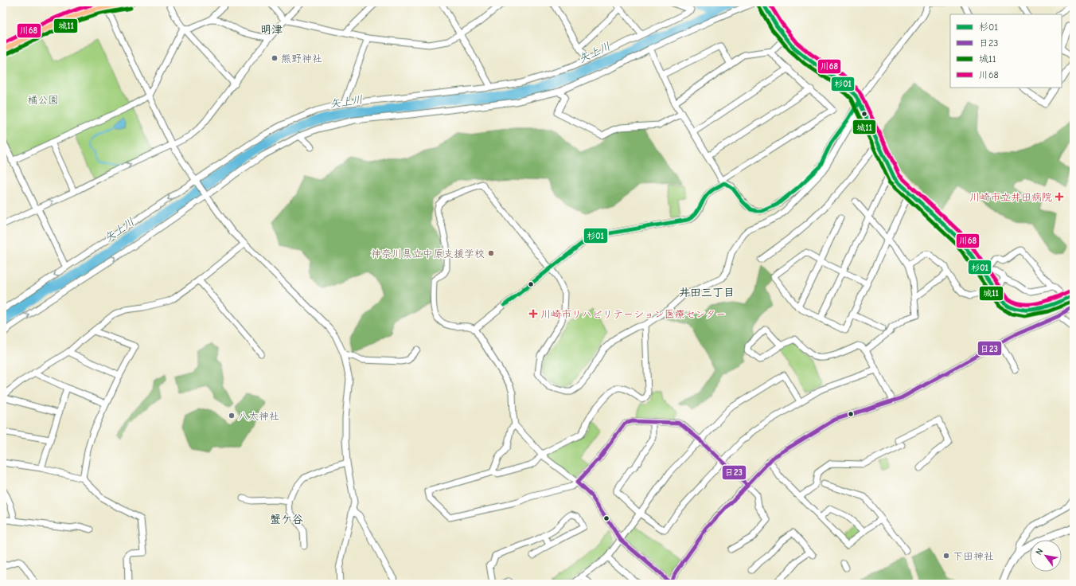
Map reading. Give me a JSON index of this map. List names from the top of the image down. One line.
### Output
{"districts":["明津","井田三丁目","蟹ケ谷"],"water":["矢上川"],"parks":["橘公園"],"places":{"other":["熊野神社","神奈川県立中原支援学校","八太神社","下田神社"],"health":["川崎市立井田病院","川崎市リハビリテーション医療センター"]},"lines":["transit line 杉01","transit line 川68","transit line 城11","transit line 日23"],"legend":["杉01","日23","城11","川68"],"north":"top left"}
